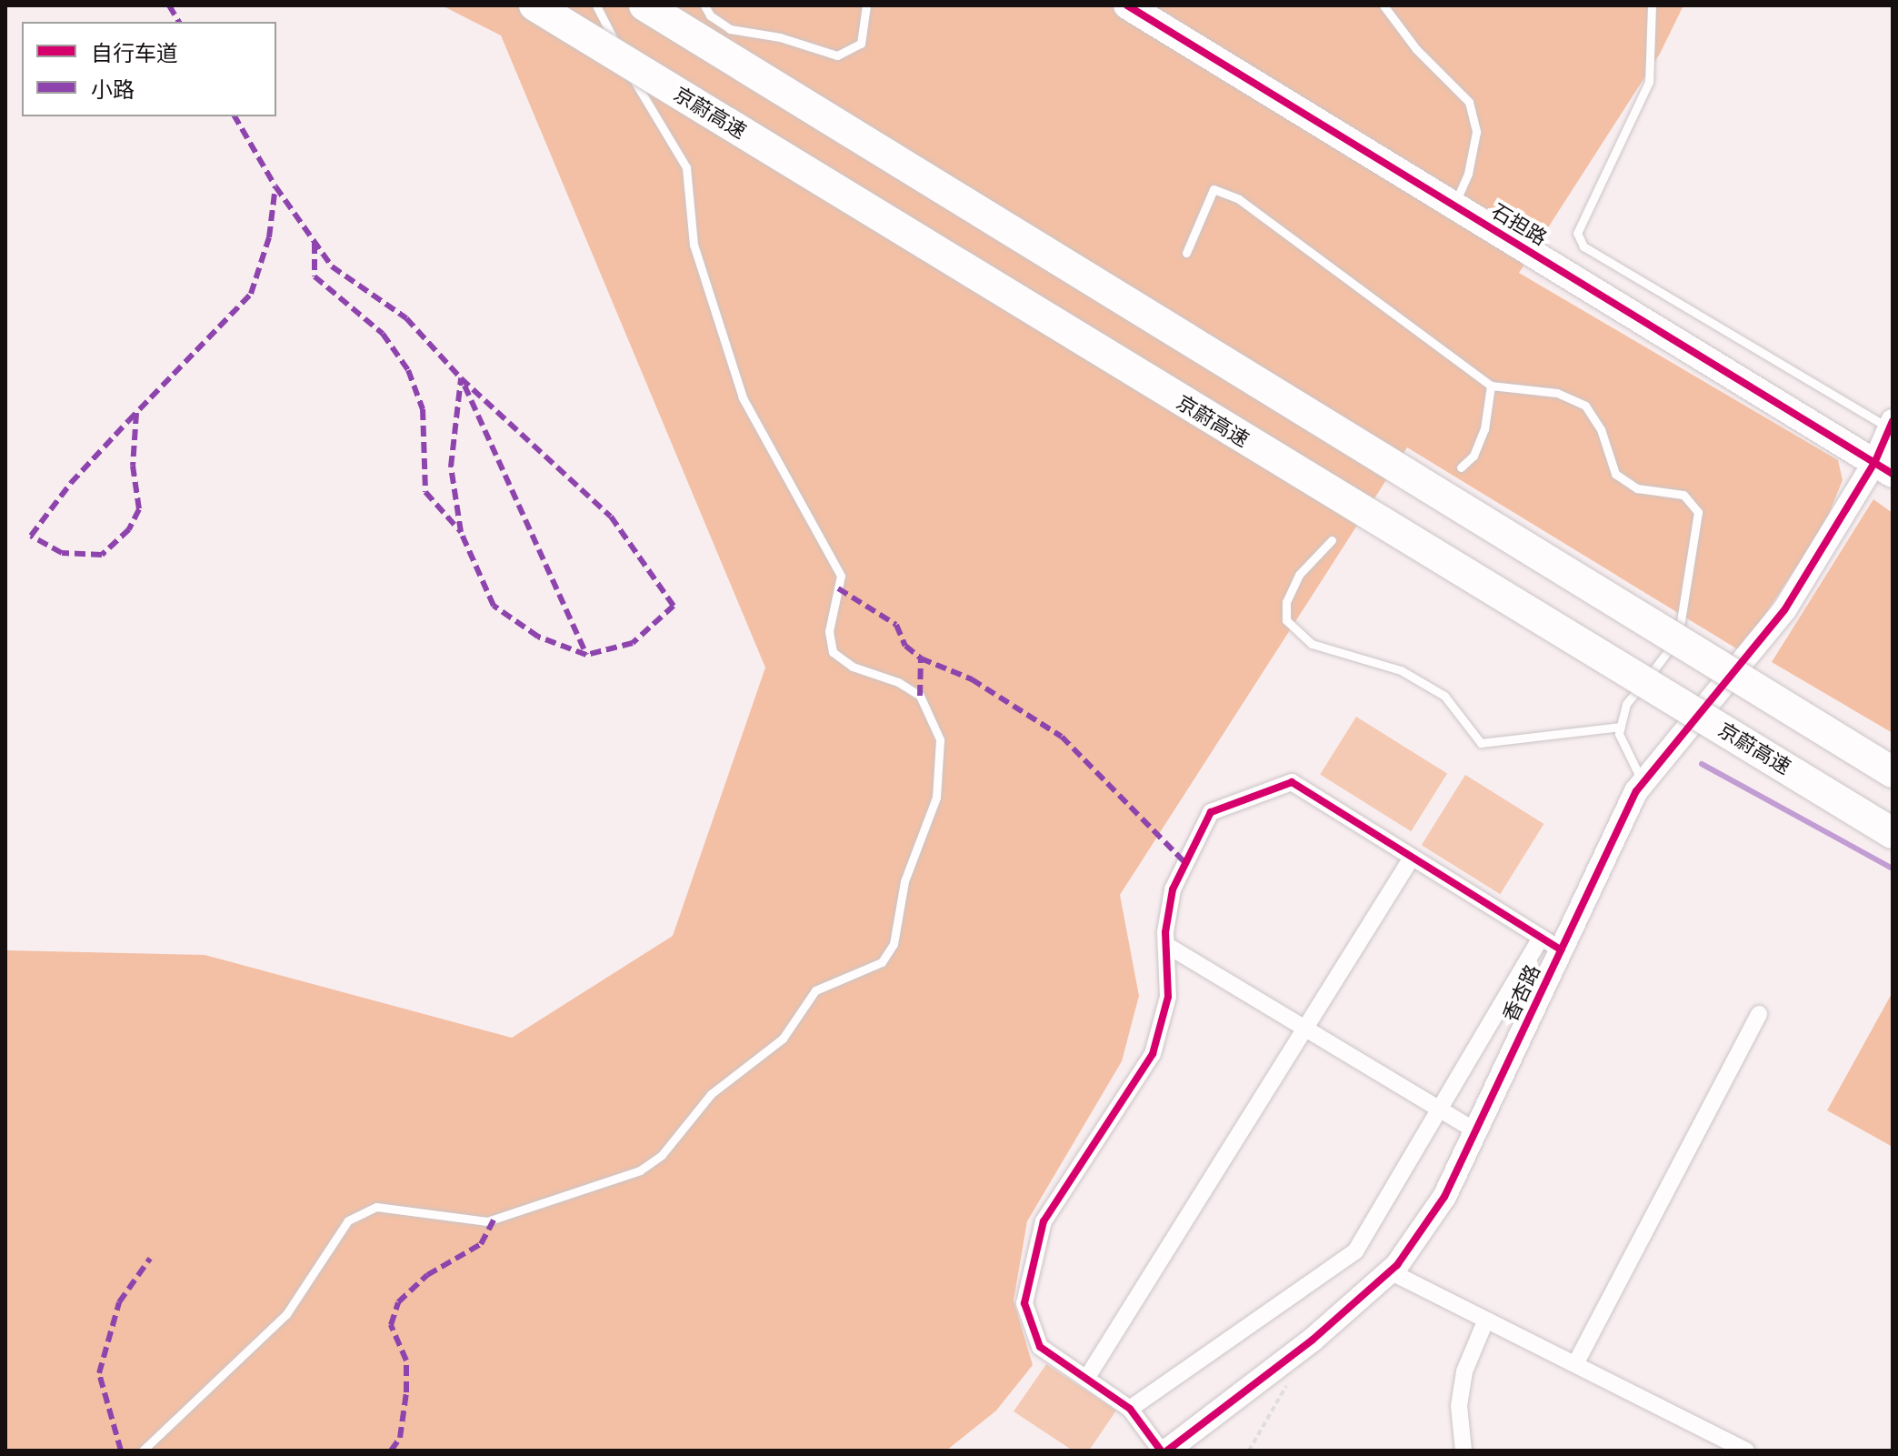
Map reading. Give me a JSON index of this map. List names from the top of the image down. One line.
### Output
{"streets":{"highway":["京蔚高速"],"main road":["石担路"],"street":["香杏路"]},"crossings":[["石担路","香杏路"]],"legend":["自行车道","小路"]}
